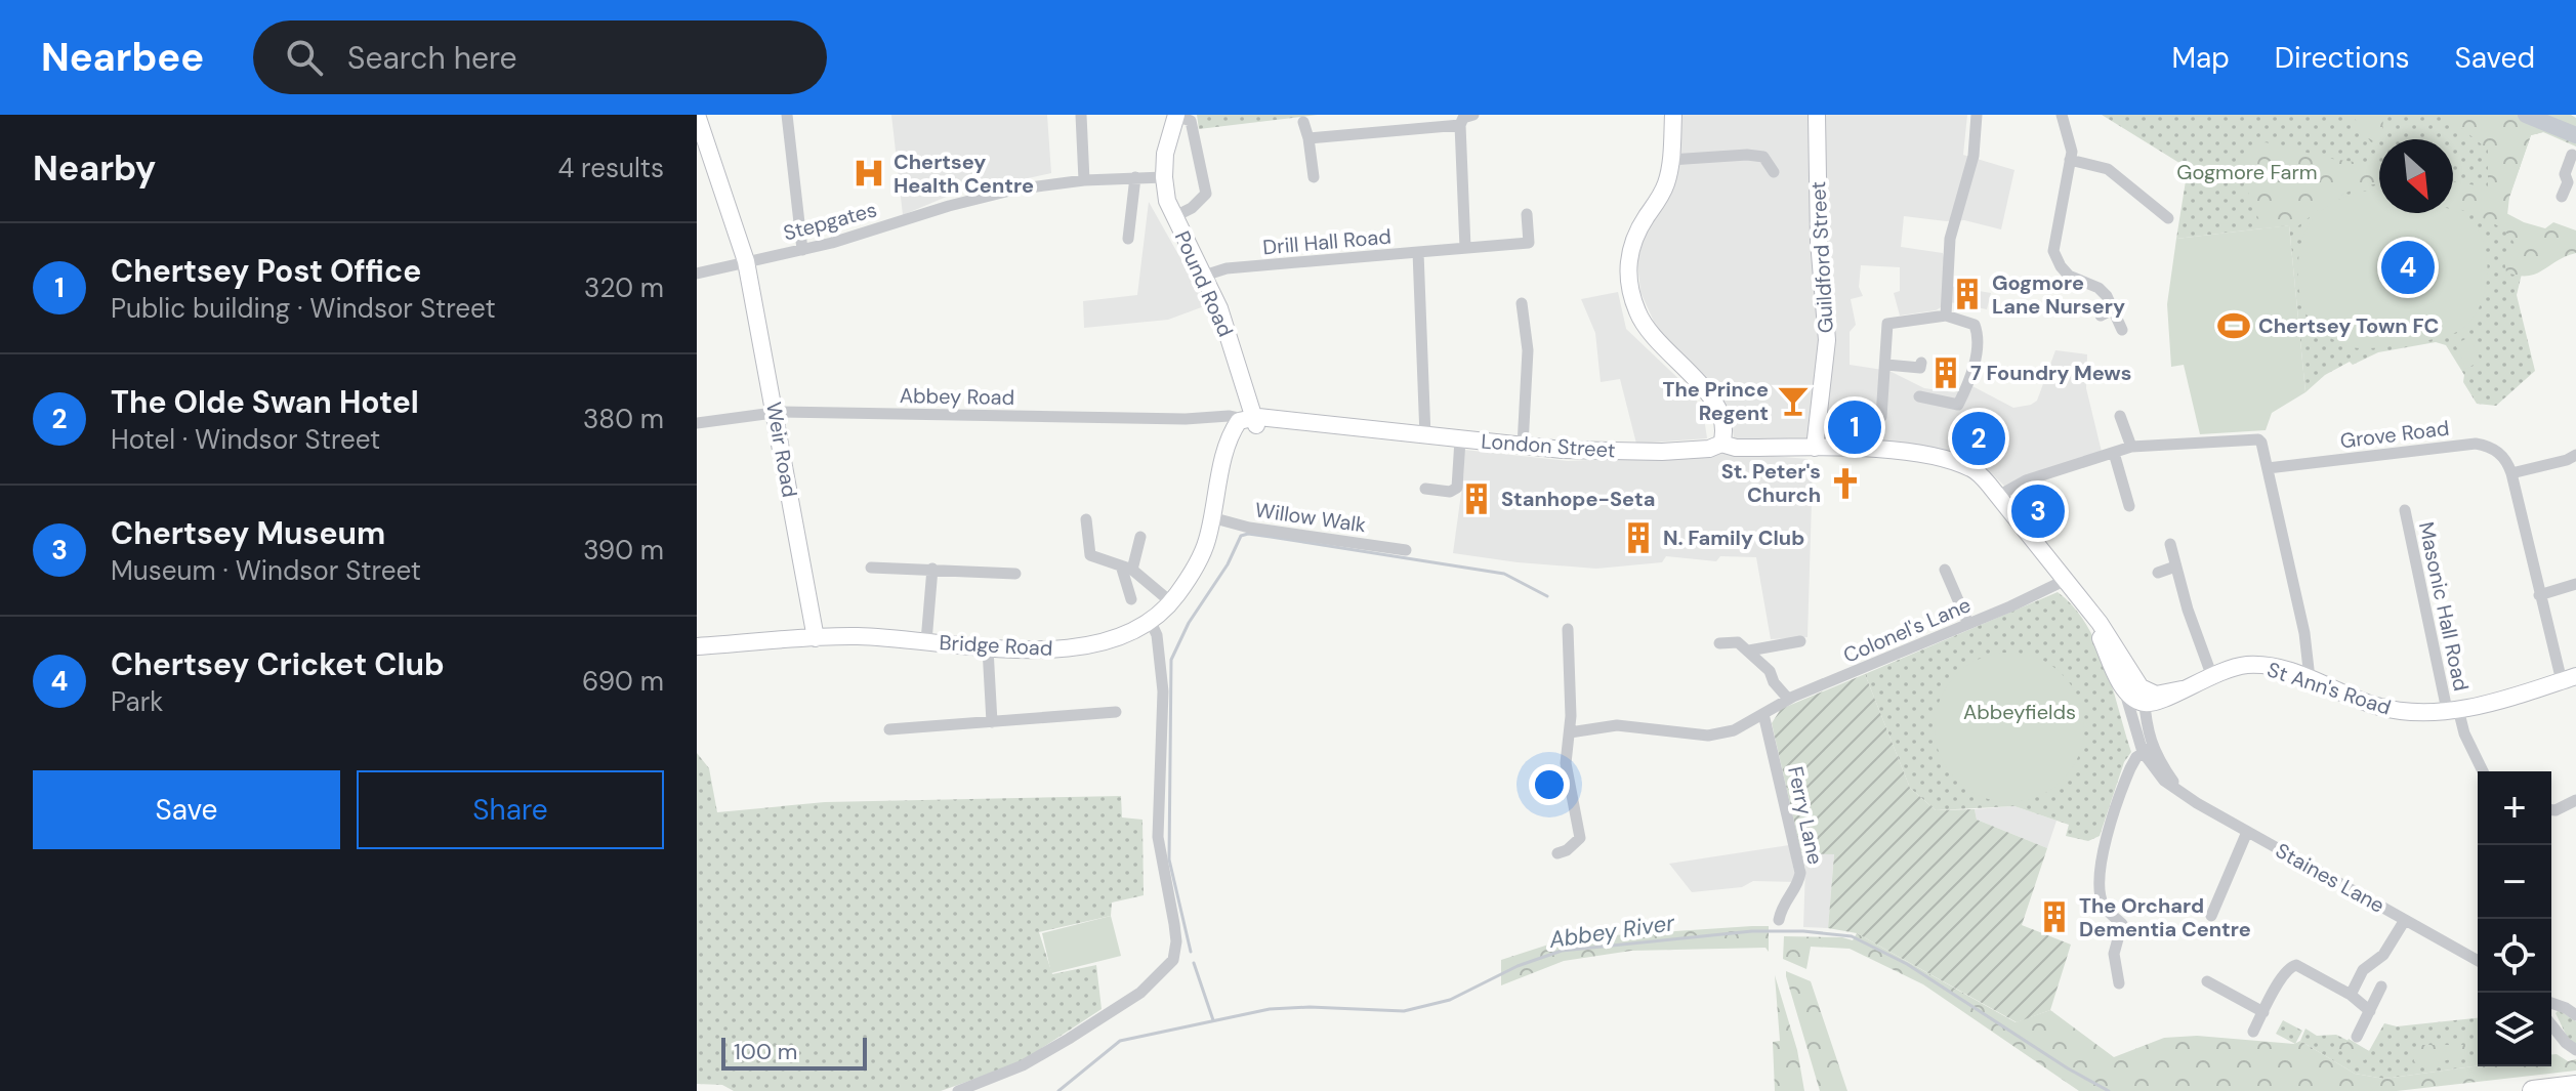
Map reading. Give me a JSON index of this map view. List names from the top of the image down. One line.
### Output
{"streets":{"main road":["Guildford Street","Pound Road","London Street","Weir Road","Bridge Road","St Ann's Road","Staines Lane"],"street":["Stepgates","Drill Hall Road","Abbey Road","Grove Road","Willow Walk","Masonic Hall Road","Colonel's Lane","Ferry Lane"]},"crossings":[["Stepgates","Pound Road"],["Stepgates","Weir Road"],["Drill Hall Road","Pound Road"],["Drill Hall Road","London Street"],["Guildford Street","London Street"],["Pound Road","Abbey Road"],["Pound Road","London Street"],["Pound Road","Bridge Road"],["Abbey Road","London Street"],["Abbey Road","Weir Road"],["Abbey Road","Bridge Road"],["London Street","Bridge Road"],["London Street","Staines Lane"],["Weir Road","Bridge Road"],["Willow Walk","Bridge Road"],["Masonic Hall Road","St Ann's Road"],["Colonel's Lane","Ferry Lane"],["Colonel's Lane","Staines Lane"],["St Ann's Road","Staines Lane"]],"water":["Abbey River"],"parks":["Gogmore Farm","Abbeyfields"],"places":{"hospital":["Chertsey Health Centre"],"building":["Gogmore Lane Nursery","7 Foundry Mews","Stanhope-Seta","N. Family Club","The Orchard Dementia Centre"],"sports":["Chertsey Town FC"],"bar":["The Prince Regent"],"church":["St. Peter's Church"]},"scale_bar":"100 m","north":"bottom right","page":{"header":"Nearbee","search":"Search here","nav":["Map","Directions","Saved"],"heading":["Nearby","4 results"],"list":[{"mark":"1","name":"Chertsey Post Office","note":"Public building · Windsor Street","value":"320 m"},{"mark":"2","name":"The Olde Swan Hotel","note":"Hotel · Windsor Street","value":"380 m"},{"mark":"3","name":"Chertsey Museum","note":"Museum · Windsor Street","value":"390 m"},{"mark":"4","name":"Chertsey Cricket Club","note":"Park","value":"690 m"}],"pins":["4","1","2","3"],"buttons":["Save","Share"],"map_buttons":["+","−"],"scale":"100 m"}}
